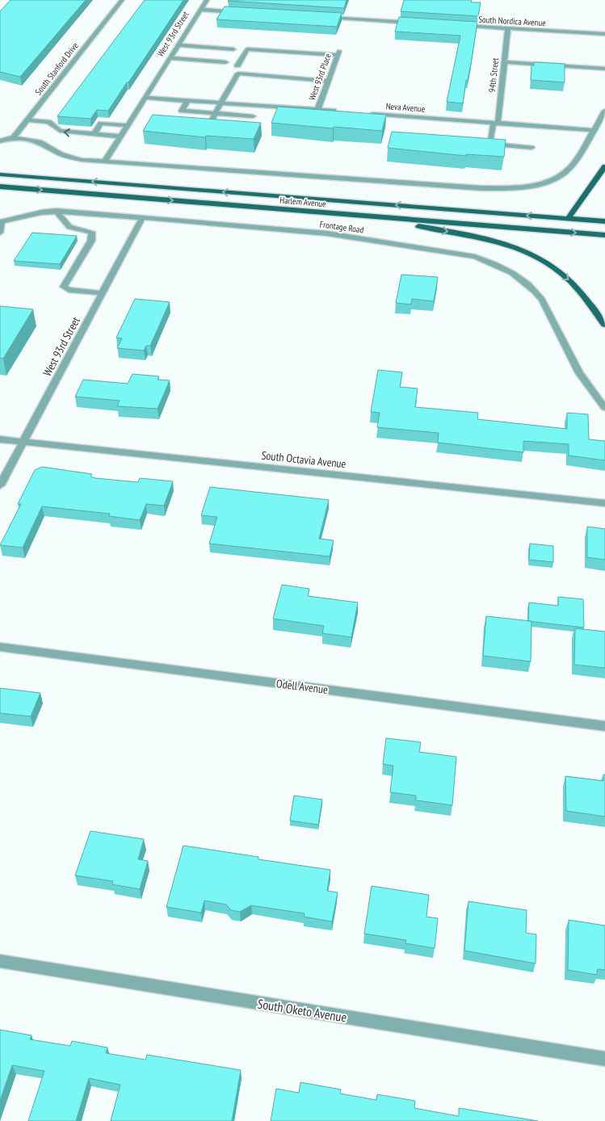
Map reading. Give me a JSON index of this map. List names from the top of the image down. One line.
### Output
{"streets":{"main road":["Harlem Avenue"],"street":["South Nordica Avenue","West 93rd Street","South Stanford Drive","94th Street","West 93rd Place","Neva Avenue","Frontage Road","South Octavia Avenue","Odell Avenue","South Oketo Avenue"]},"crossings":[["South Nordica Avenue","94th Street"],["West 93rd Street","Frontage Road"],["West 93rd Street","South Octavia Avenue"],["94th Street","Neva Avenue"]]}
